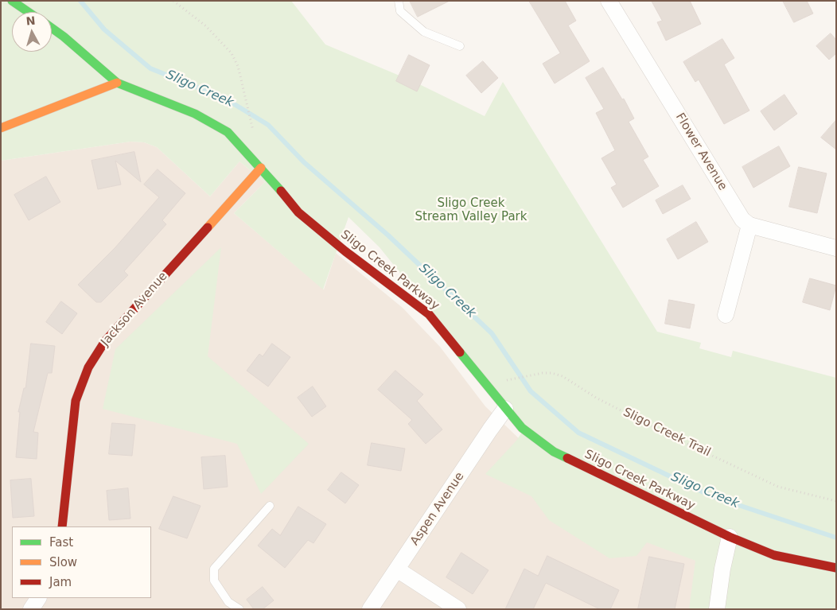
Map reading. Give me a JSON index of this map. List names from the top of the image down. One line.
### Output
{"streets":{"street":["Flower Avenue","Sligo Creek Parkway","Jackson Avenue","Aspen Avenue"],"path":["Sligo Creek Trail"]},"crossings":[["Sligo Creek Parkway","Jackson Avenue"],["Sligo Creek Parkway","Aspen Avenue"]],"water":["Sligo Creek"],"parks":["Sligo Creek Stream Valley Park"],"legend":["Fast","Slow","Jam"],"north":"top"}
